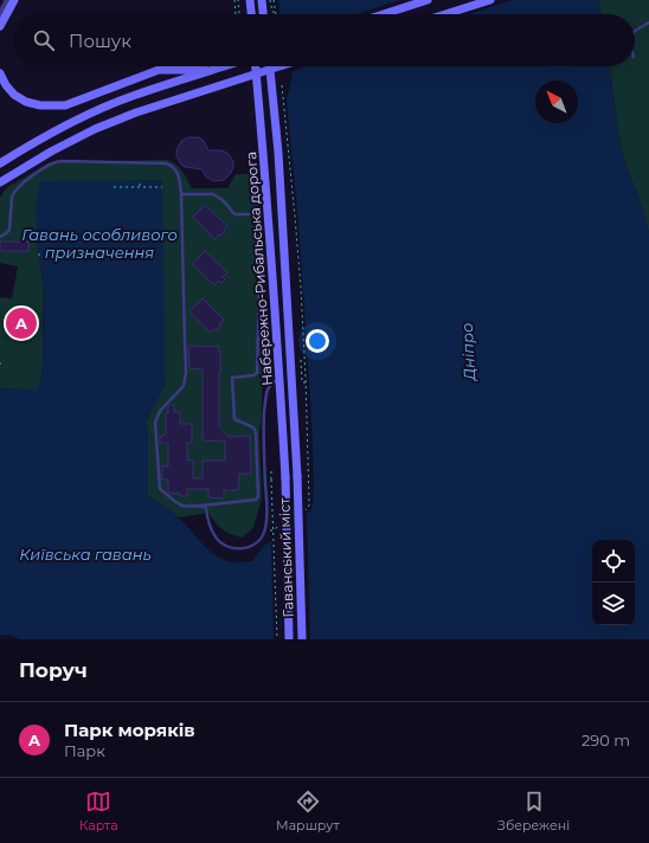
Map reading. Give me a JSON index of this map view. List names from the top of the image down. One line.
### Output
{"streets":{"main road":["Набережно-Рибальська дорога","Гаванський міст"]},"crossings":[["Набережно-Рибальська дорога","Гаванський міст"]],"water":["Гавань особливого призначення","Дніпро","Київська гавань"],"north":"top left","page":{"search":"Пошук","pins":"A","heading":"Поруч","list":[{"mark":"A","name":"Парк моряків","note":"Парк","value":"290 m"}],"nav":["Карта","Маршрут","Збережені"]}}
